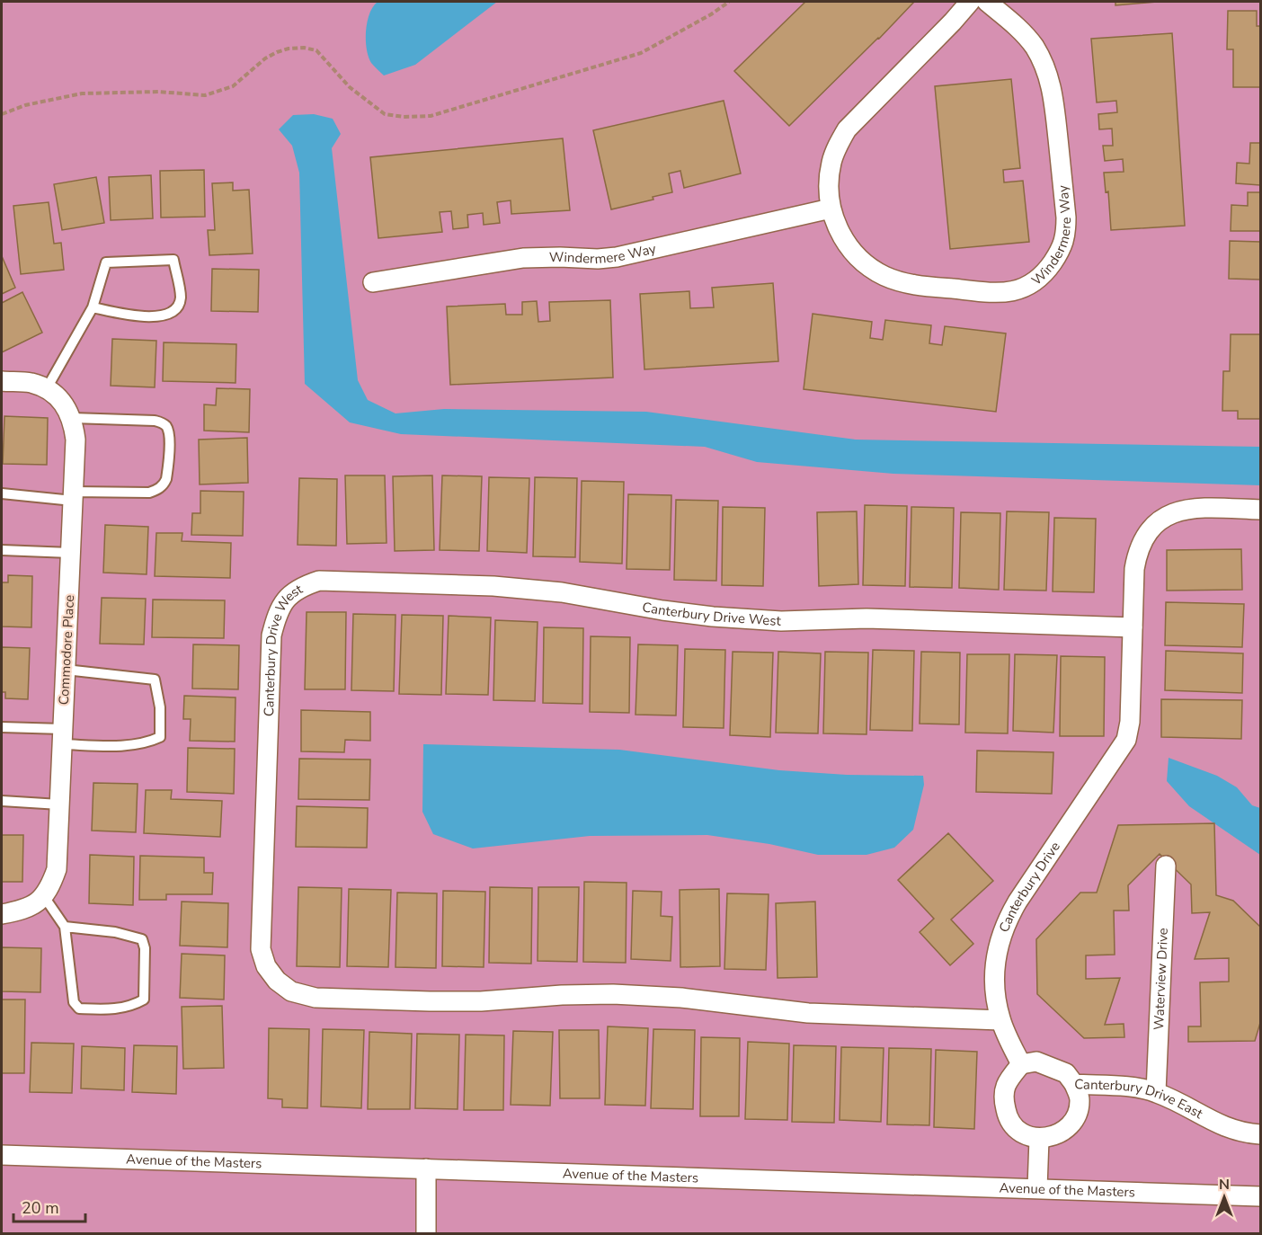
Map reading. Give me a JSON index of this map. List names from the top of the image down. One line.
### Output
{"streets":{"street":["Windermere Way","Canterbury Drive West","Commodore Place","Canterbury Drive","Waterview Drive","Canterbury Drive East","Avenue of the Masters"]},"crossings":[["Canterbury Drive West","Canterbury Drive"],["Canterbury Drive","Canterbury Drive East"],["Waterview Drive","Canterbury Drive East"]],"scale_bar":"20 m","north":"top"}
